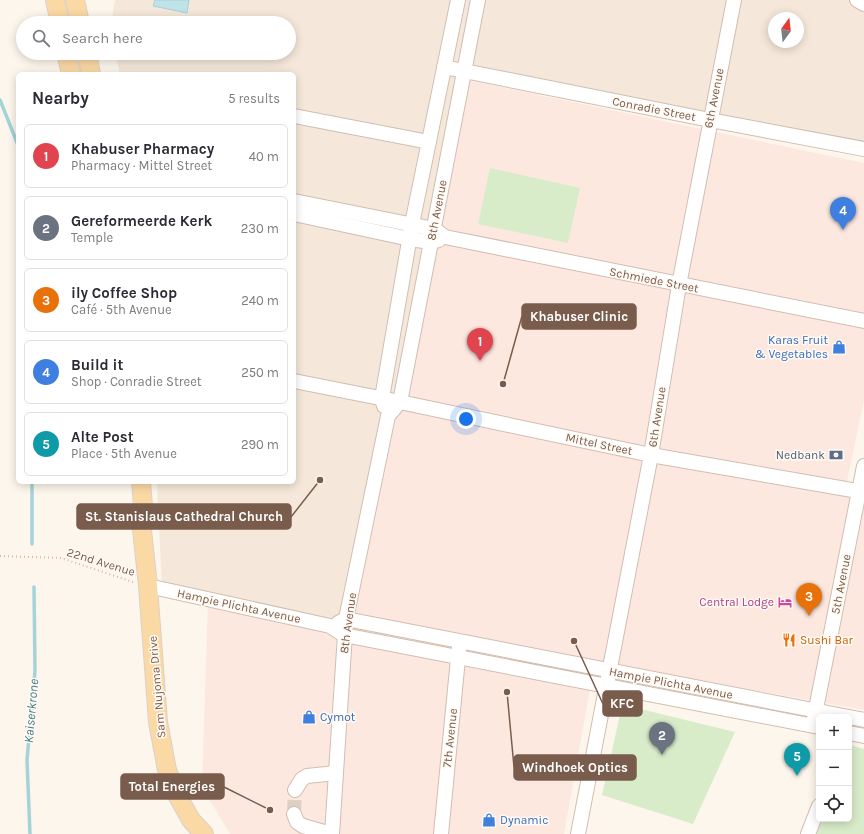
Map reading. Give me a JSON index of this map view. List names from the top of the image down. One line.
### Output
{"streets":{"main road":["Sam Nujoma Drive"],"street":["6th Avenue","Conradie Street","8th Avenue","Schmiede Street","Mittel Street","5th Avenue","Hampie Plichta Avenue","7th Avenue"],"path":["22nd Avenue"]},"crossings":[["6th Avenue","Conradie Street"],["6th Avenue","Schmiede Street"],["6th Avenue","Mittel Street"],["6th Avenue","Hampie Plichta Avenue"],["Conradie Street","8th Avenue"],["8th Avenue","Schmiede Street"],["8th Avenue","Mittel Street"],["8th Avenue","Hampie Plichta Avenue"],["Mittel Street","5th Avenue"],["22nd Avenue","Hampie Plichta Avenue"],["22nd Avenue","Sam Nujoma Drive"],["5th Avenue","Hampie Plichta Avenue"],["Hampie Plichta Avenue","Sam Nujoma Drive"],["Hampie Plichta Avenue","7th Avenue"]],"water":["Kaiserkrone"],"places":{"shop":["Karas Fruit & Vegetables","Cymot","Dynamic"],"other":["Khabuser Clinic","St. Stanislaus Cathedral Church","KFC","Windhoek Optics","Total Energies"],"bank":["Nedbank"],"hotel":["Central Lodge"],"restaurant":["Sushi Bar"]},"north":"top","page":{"search":"Search here","heading":["Nearby","5 results"],"list":[{"mark":"1","name":"Khabuser Pharmacy","note":"Pharmacy · Mittel Street","value":"40 m"},{"mark":"2","name":"Gereformeerde Kerk","note":"Temple","value":"230 m"},{"mark":"3","name":"ily Coffee Shop","note":"Café · 5th Avenue","value":"240 m"},{"mark":"4","name":"Build it","note":"Shop · Conradie Street","value":"250 m"},{"mark":"5","name":"Alte Post","note":"Place · 5th Avenue","value":"290 m"}],"pins":["4","1","3","2","5"],"map_buttons":["+","−"]}}
